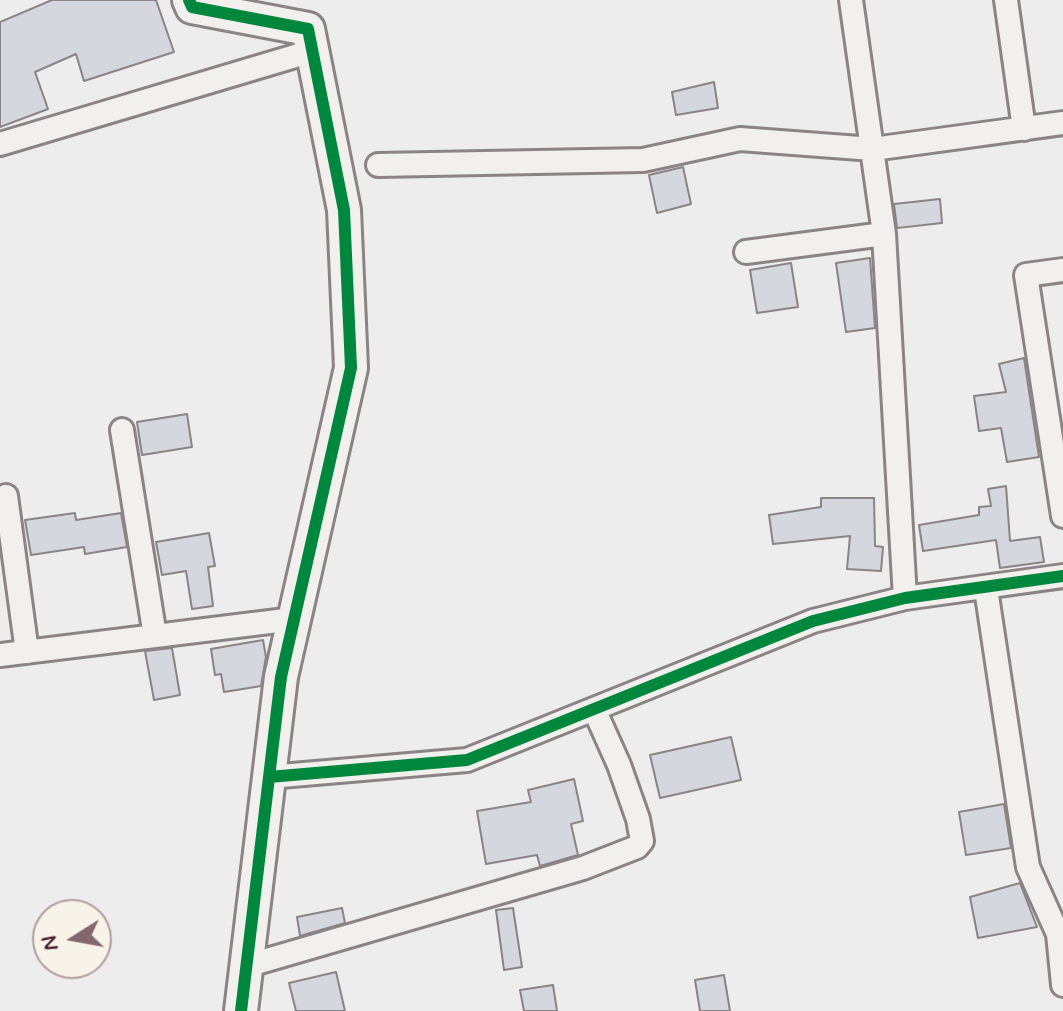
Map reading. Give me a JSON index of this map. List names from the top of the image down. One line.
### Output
{"north":"left"}
